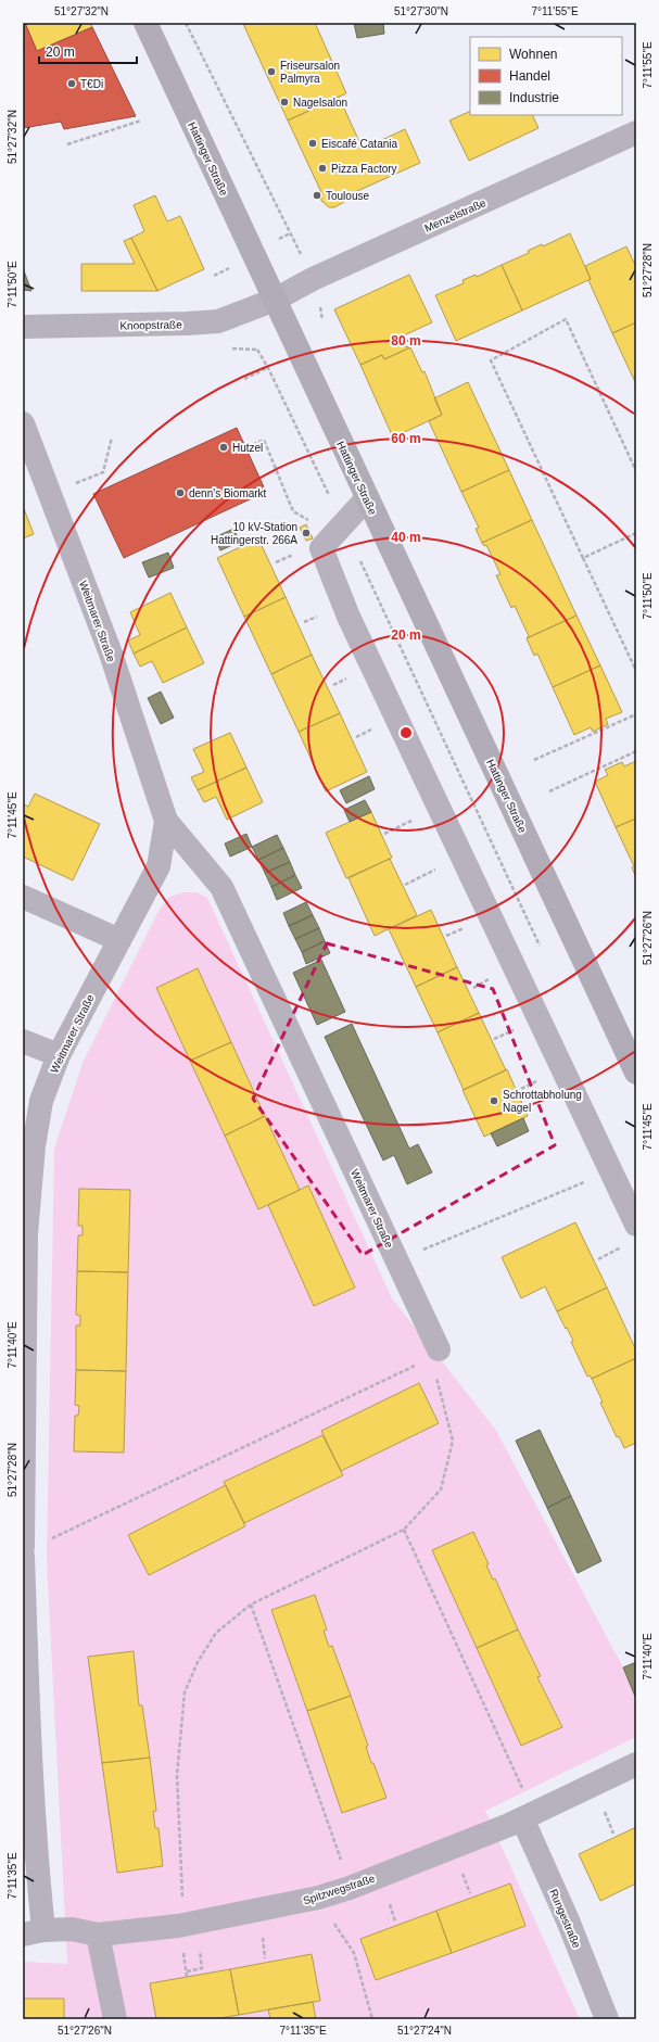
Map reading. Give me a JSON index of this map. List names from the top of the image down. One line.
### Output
{"streets":{"main road":["Hattinger Straße"],"street":["Menzelstraße","Knoopstraße","Weitmarer Straße","Spitzwegstraße","Rungestraße"]},"crossings":[["Hattinger Straße","Menzelstraße"],["Hattinger Straße","Knoopstraße"],["Menzelstraße","Knoopstraße"],["Spitzwegstraße","Rungestraße"]],"places":["Friseursalon Palmyra","T€Di","Nagelsalon","Eiscafé Catania","Pizza Factory","Toulouse","Hutzel","denn's Biomarkt","10 kV-Station Hattingerstr. 266A","Schrottabholung Nagel"],"legend":["Wohnen","Handel","Industrie"],"scale_bar":"20 m","coordinates":["51°27'32\"N","51°27'30\"N","7°11'55\"E","51°27'28\"N","7°11'50\"E","7°11'45\"E","51°27'26\"N","7°11'40\"E","7°11'35\"E","51°27'24\"N"],"rings":["80 m","60 m","40 m","20 m"]}
